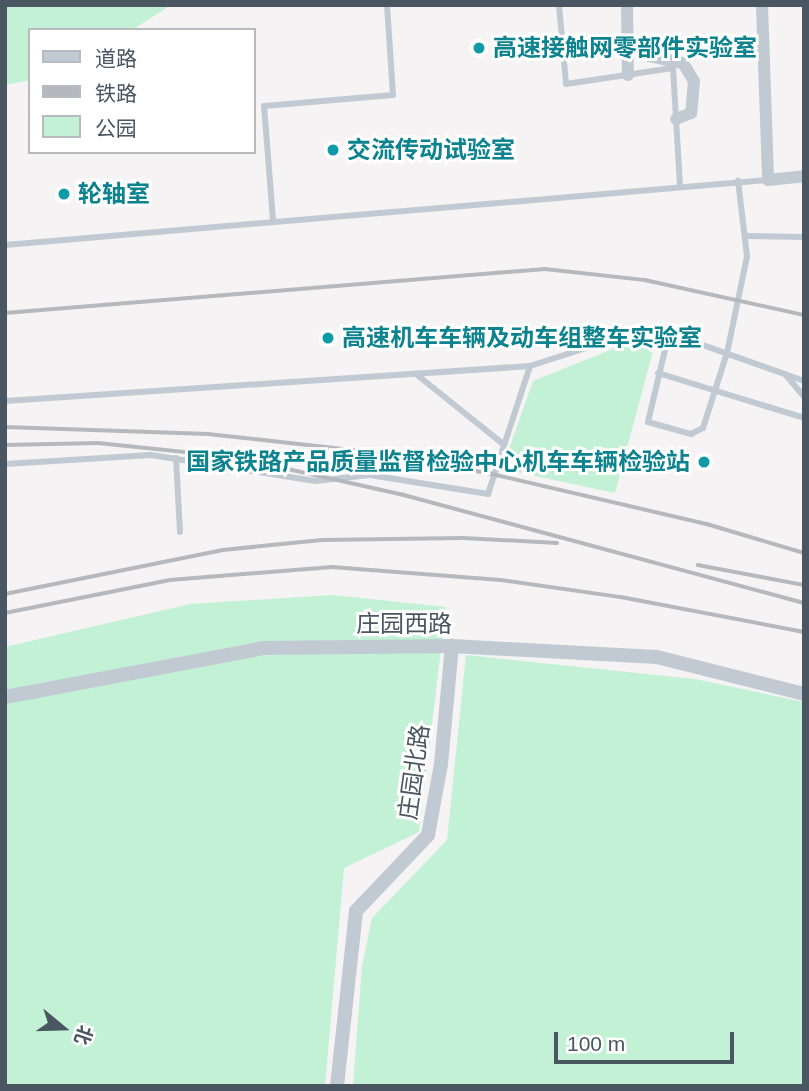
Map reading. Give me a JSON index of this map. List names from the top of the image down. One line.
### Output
{"streets":{"street":["庄园西路","庄园北路"]},"crossings":[["庄园西路","庄园北路"]],"places":["高速接触网零部件实验室","交流传动试验室","轮轴室","高速机车车辆及动车组整车实验室","国家铁路产品质量监督检验中心机车车辆检验站"],"legend":["道路","铁路","公园"],"scale_bar":"100 m","north":"right"}
